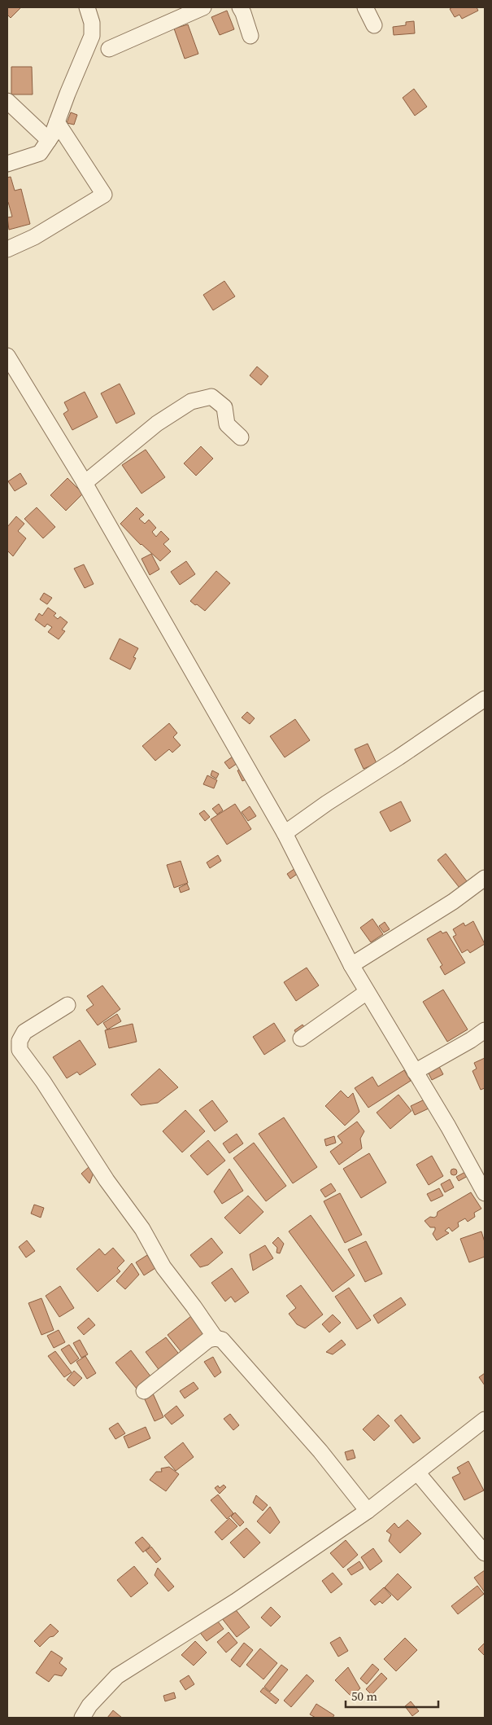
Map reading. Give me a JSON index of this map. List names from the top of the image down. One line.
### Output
{"scale_bar":"50 m"}
